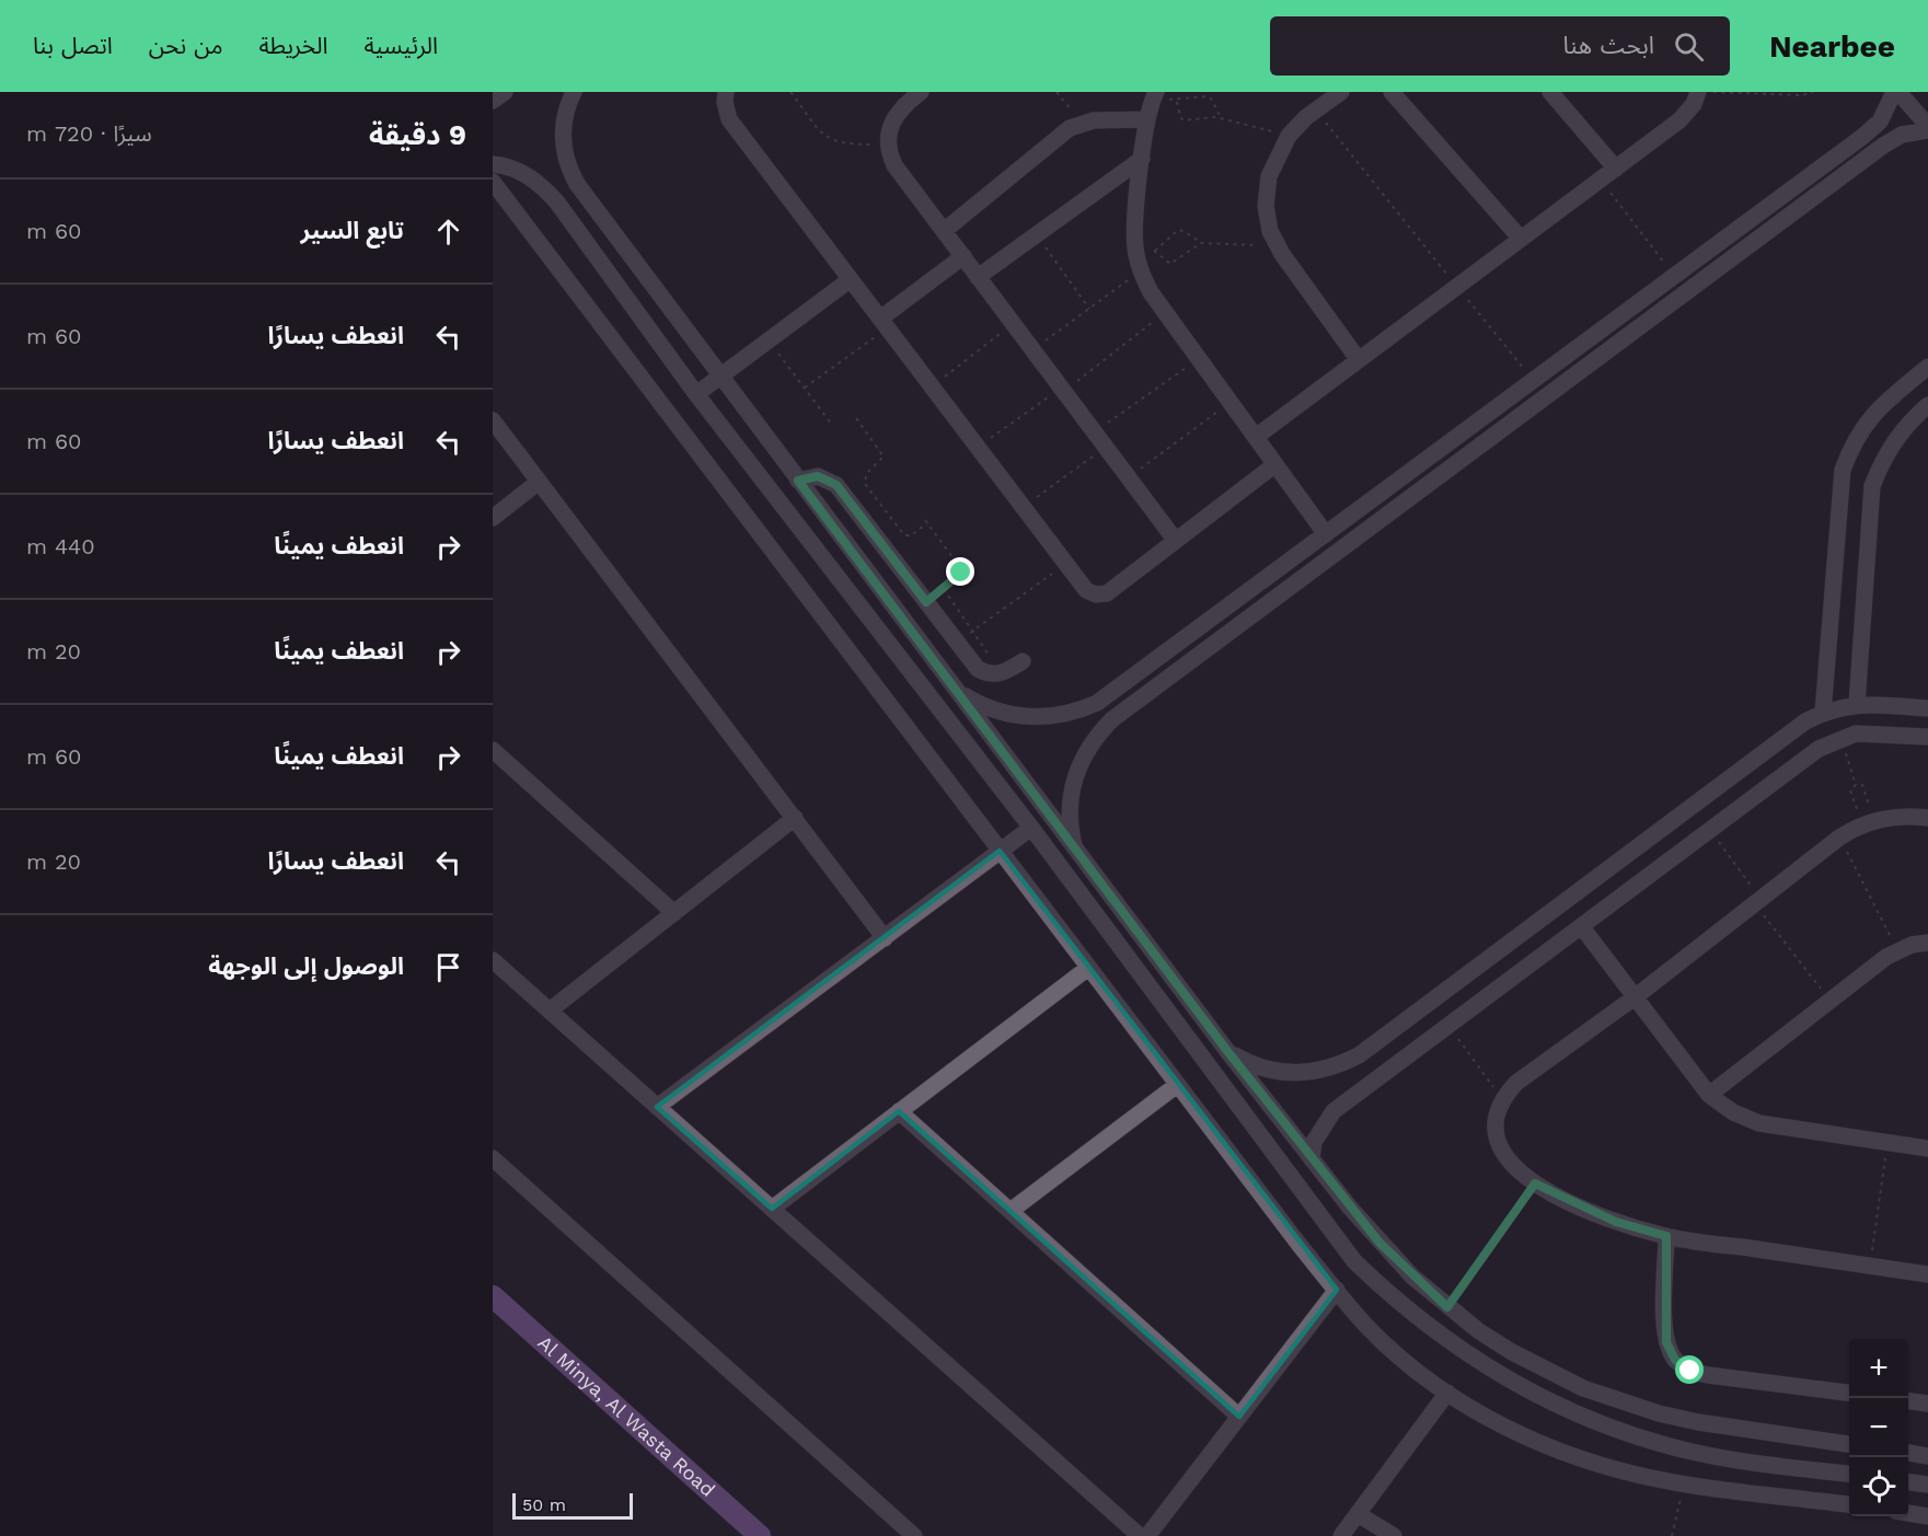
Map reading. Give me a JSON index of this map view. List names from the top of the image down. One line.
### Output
{"streets":{"main road":["Al Minya, Al Wasta Road"]},"scale_bar":"50 m","page":{"header":"Nearbee","search":"ابحث هنا","nav":["الرئيسية","الخريطة","من نحن","اتصل بنا"],"heading":["9 دقيقة","سيرًا · 720 m"],"list":[["تابع السير","60 m"],["انعطف يسارًا","60 m"],["انعطف يسارًا","60 m"],["انعطف يمينًا","440 m"],["انعطف يمينًا","20 m"],["انعطف يمينًا","60 m"],["انعطف يسارًا","20 m"],"الوصول إلى الوجهة"],"map_buttons":["+","−"],"scale":"50 m"}}
